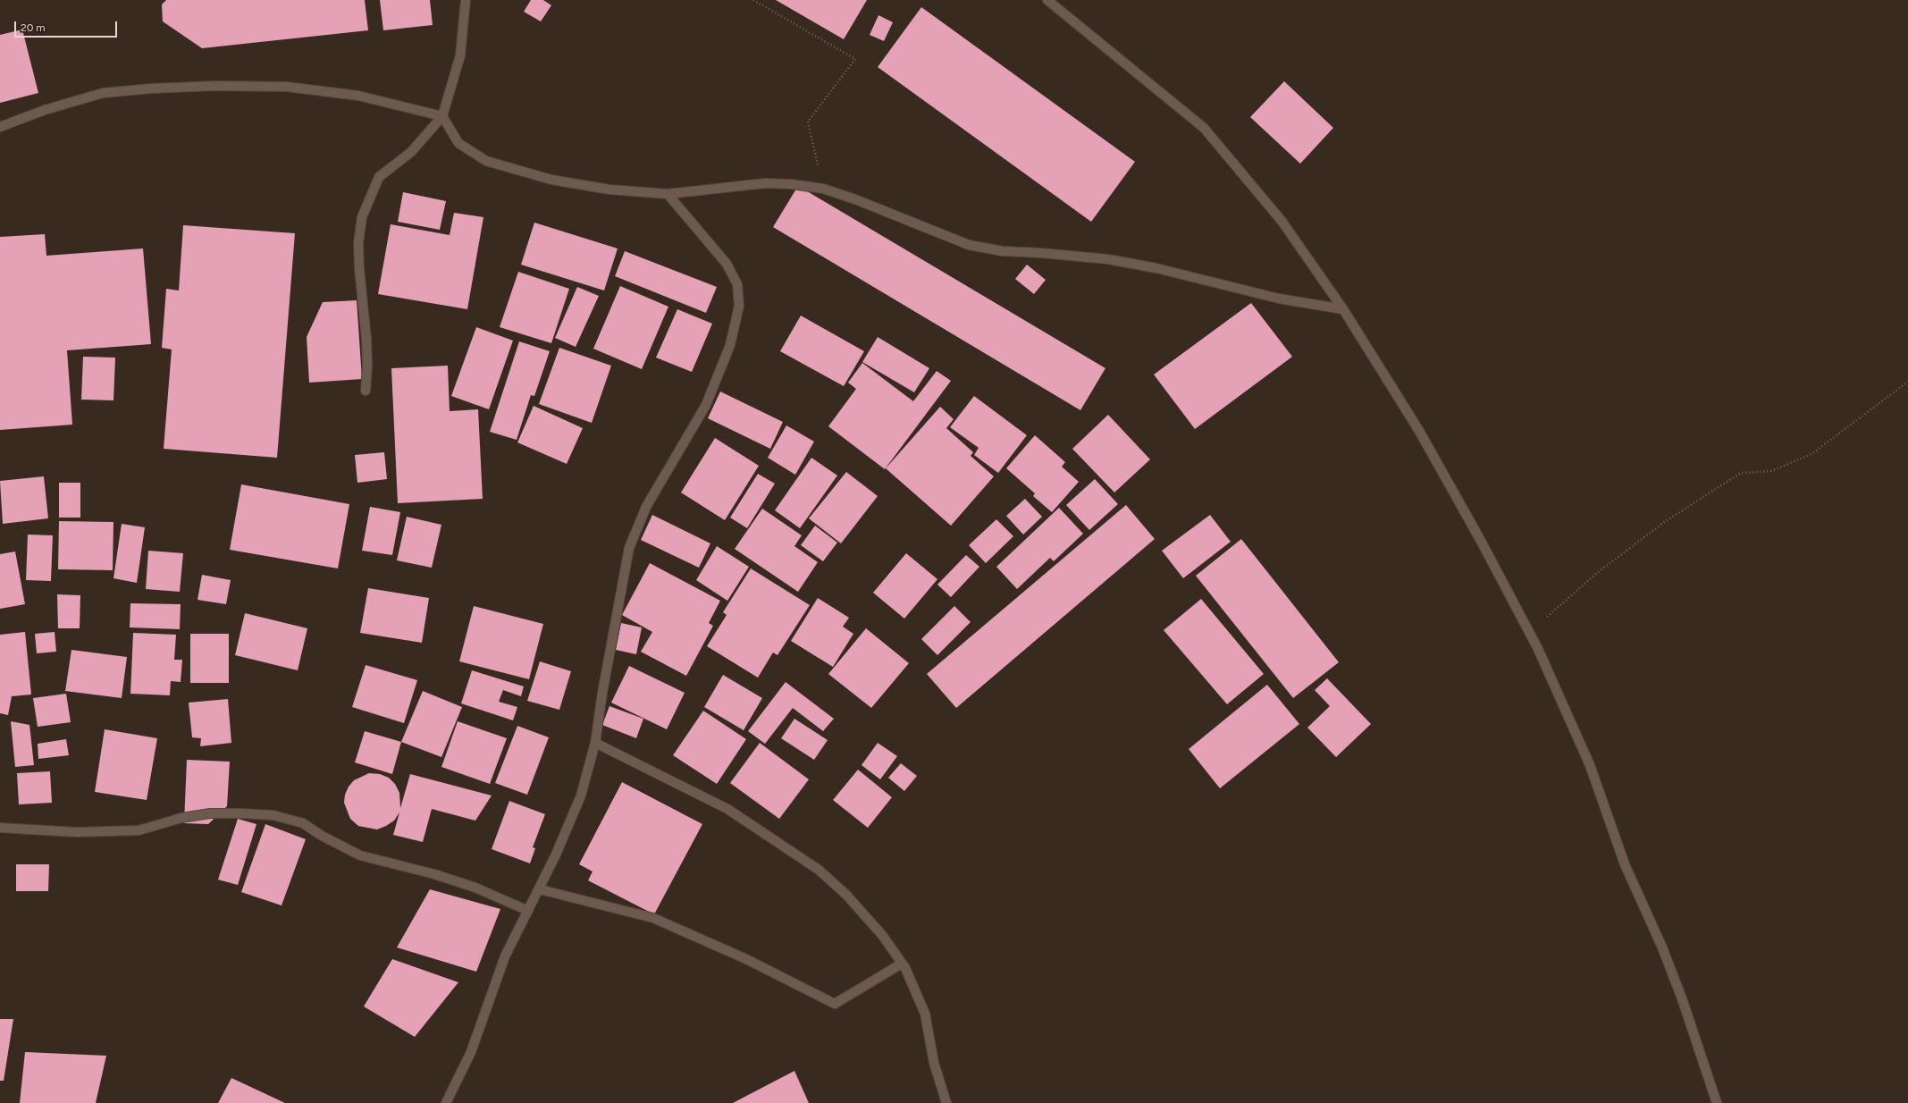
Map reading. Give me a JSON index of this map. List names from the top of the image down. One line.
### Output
{"scale_bar":"20 m"}
